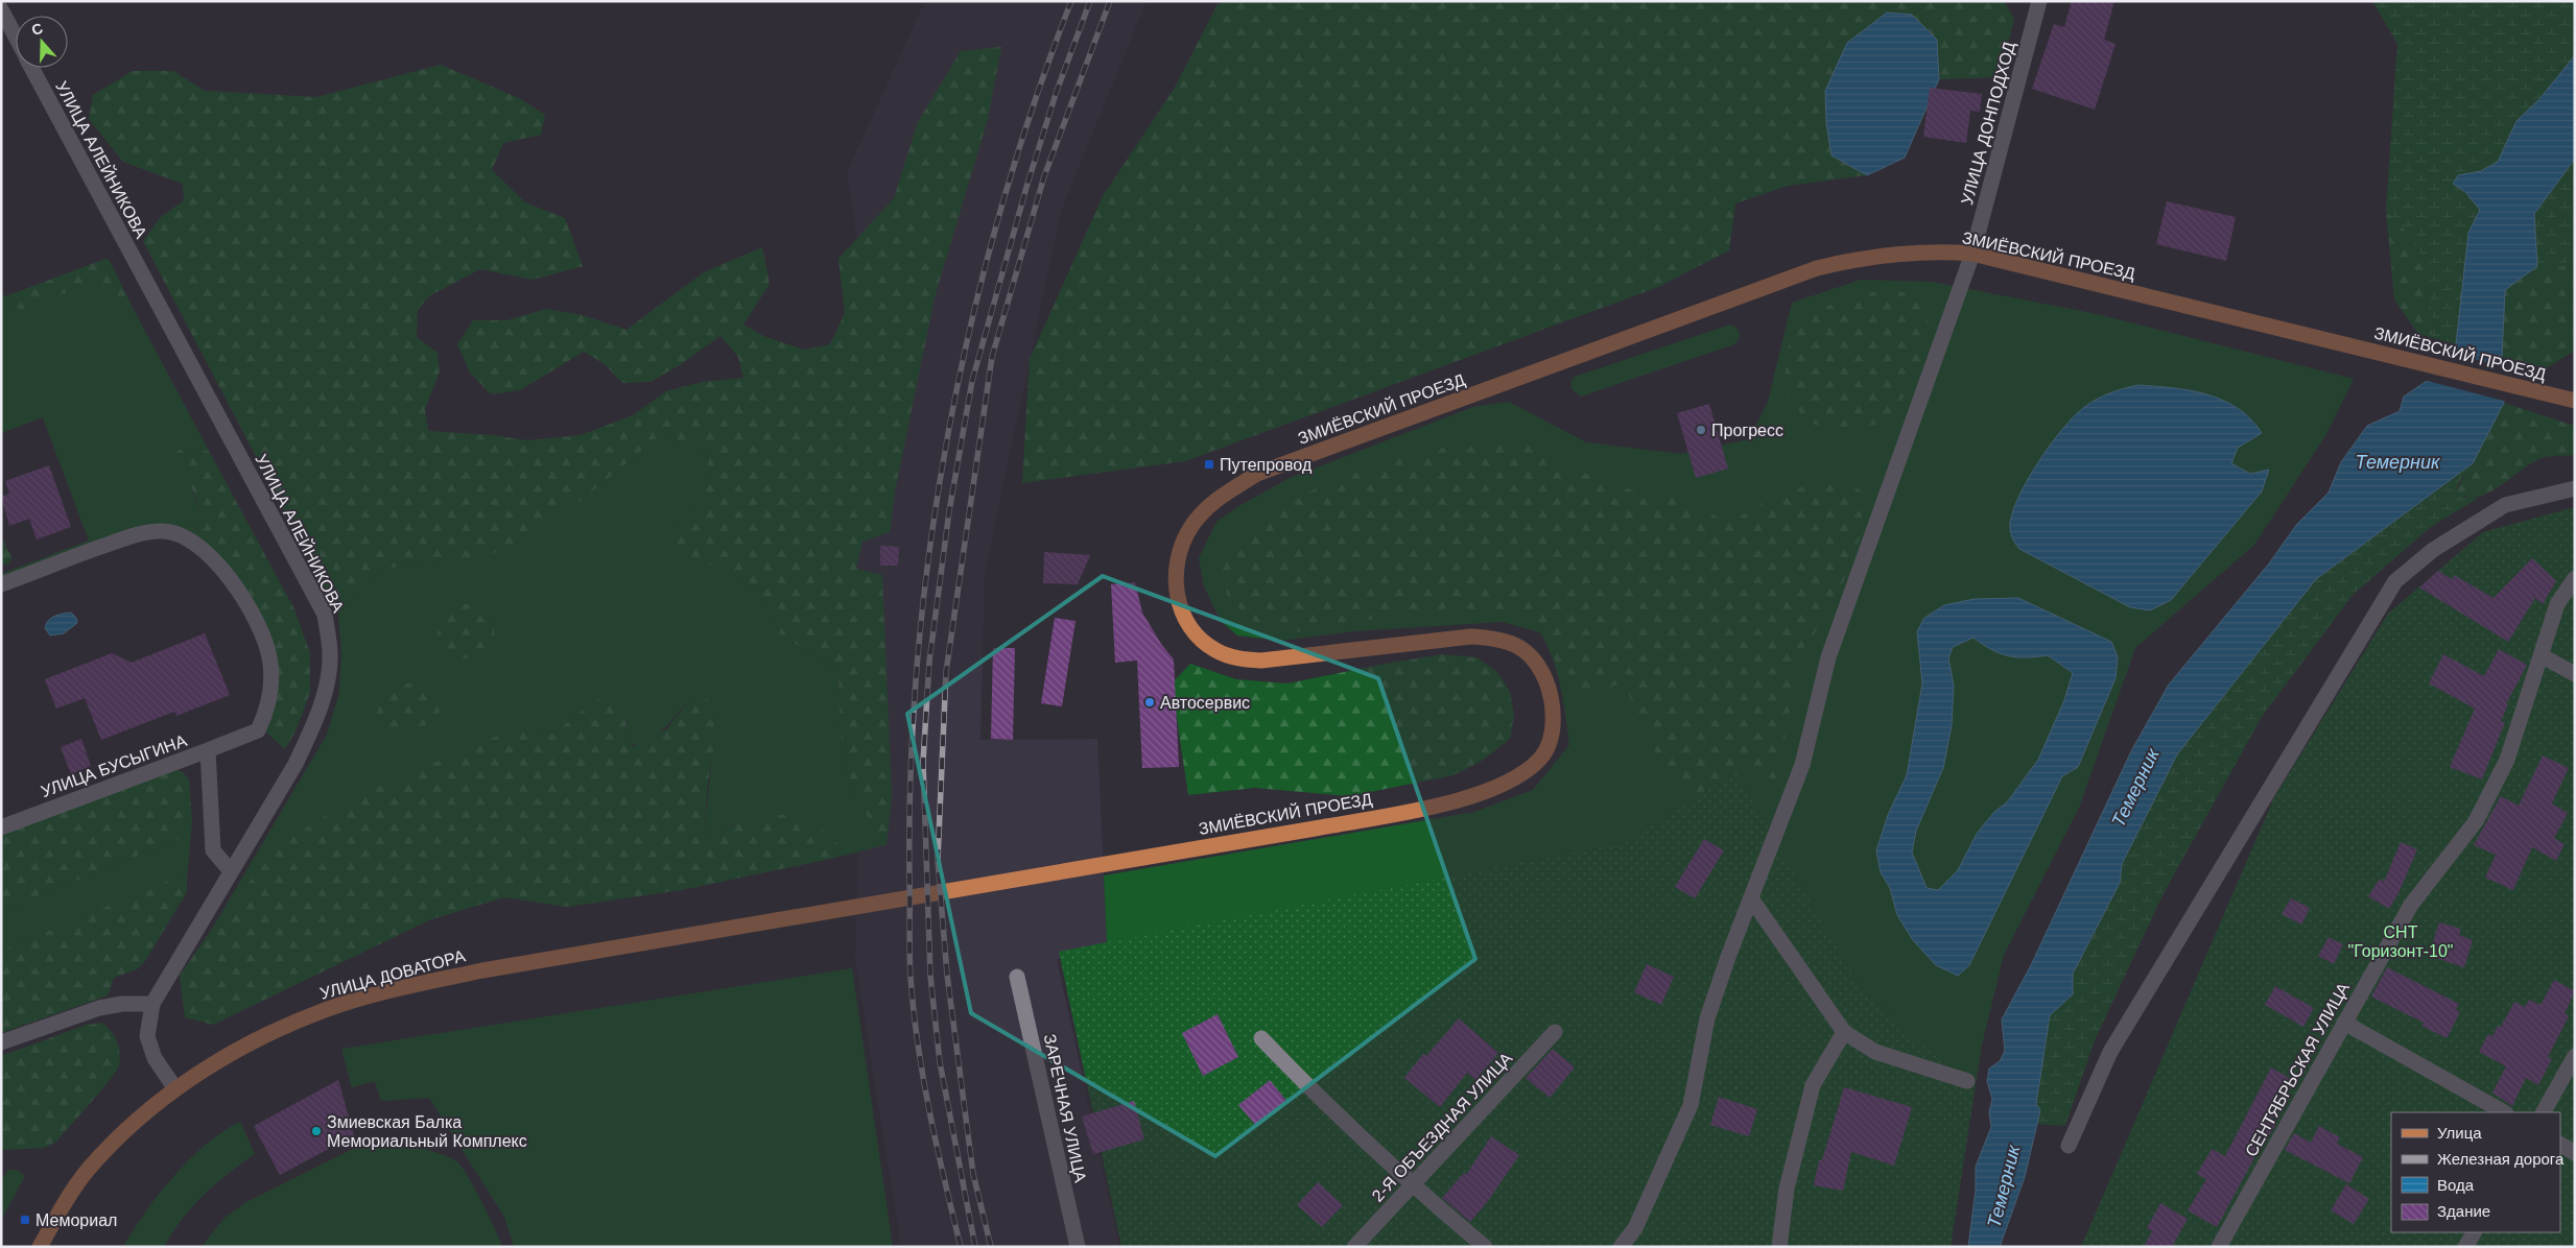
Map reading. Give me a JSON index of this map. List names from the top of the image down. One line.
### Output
{"streets":{"main road":["ЗМИЁВСКИЙ ПРОЕЗД","УЛИЦА ДОВАТОРА"],"street":["УЛИЦА ДОНПОДХОД","УЛИЦА АЛЕЙНИКОВА","УЛИЦА БУСЫГИНА","СЕНТЯБРЬСКАЯ УЛИЦА","ЗАРЕЧНАЯ УЛИЦА","2-Я ОБЪЕЗДНАЯ УЛИЦА"]},"crossings":[["УЛИЦА ДОНПОДХОД","ЗМИЁВСКИЙ ПРОЕЗД"],["УЛИЦА АЛЕЙНИКОВА","УЛИЦА БУСЫГИНА"],["УЛИЦА АЛЕЙНИКОВА","УЛИЦА ДОВАТОРА"],["ЗМИЁВСКИЙ ПРОЕЗД","УЛИЦА ДОВАТОРА"]],"water":["Темерник"],"parks":["СНТ \"Горизонт-10\""],"places":{"other":["Прогресс","Автосервис","Змиевская Балка Мемориальный Комплекс"],"transit":["Путепровод","Мемориал"]},"legend":["Улица","Железная дорога","Вода","Здание"],"north":"top"}
